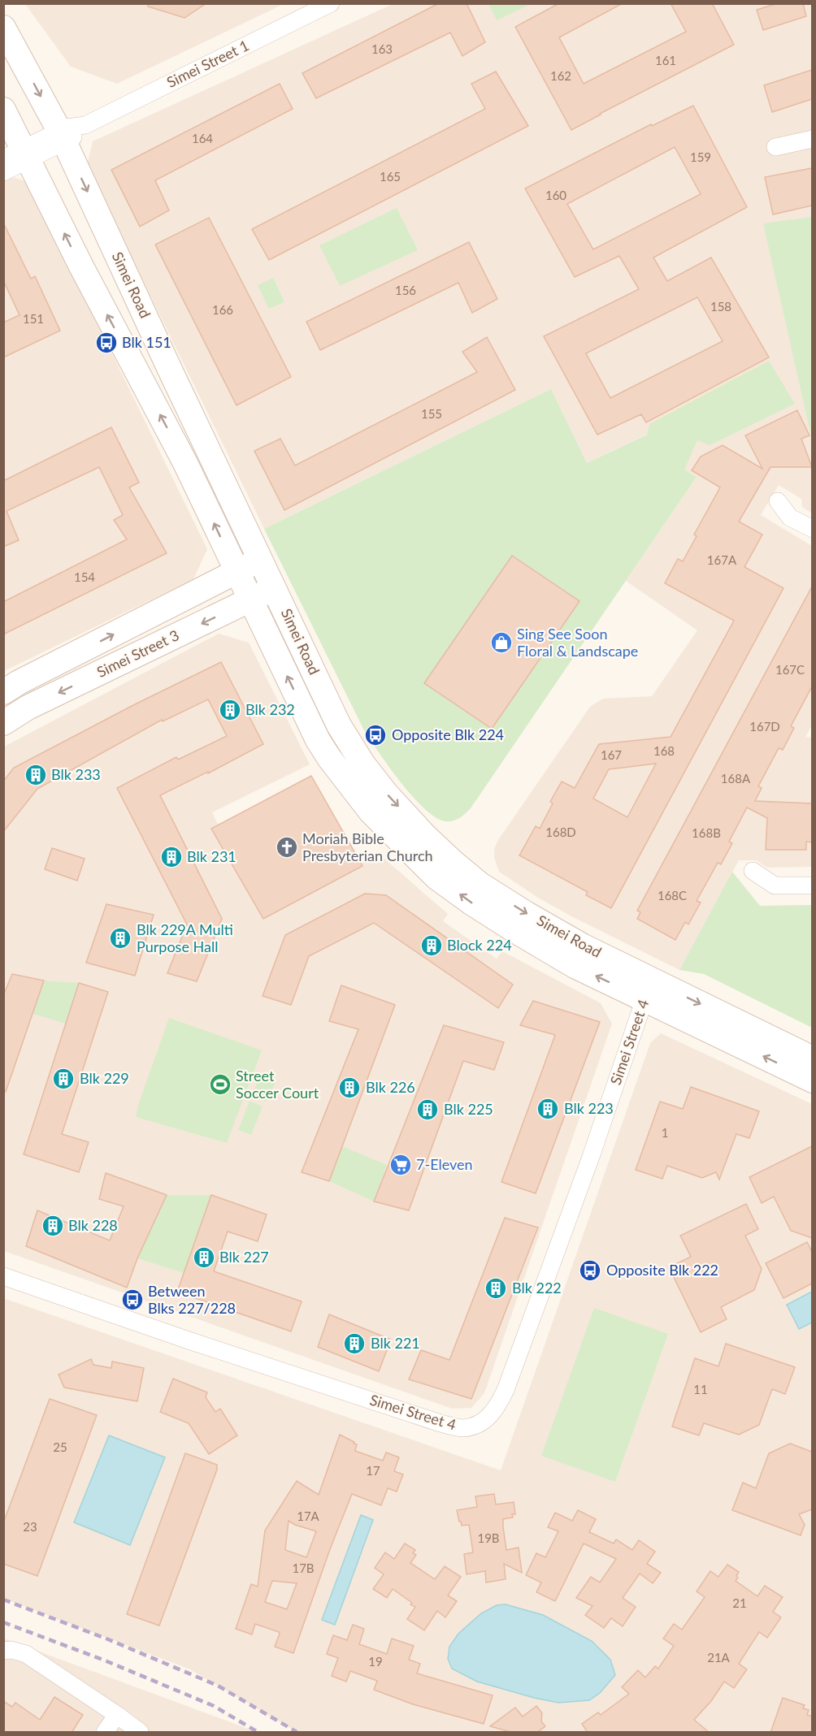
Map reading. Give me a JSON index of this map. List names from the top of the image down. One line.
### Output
{"streets":{"main road":["Simei Road","Simei Street 3"],"street":["Simei Street 1","Simei Street 4"]},"crossings":[["Simei Street 1","Simei Road"],["Simei Road","Simei Street 3"],["Simei Road","Simei Street 4"]],"places":{"bus stop":["Blk 151","Opposite Blk 224","Opposite Blk 222","Between Blks 227/228"],"shop":["Sing See Soon Floral & Landscape"],"building":["Blk 232","Blk 233","Blk 231","Blk 229A Multi Purpose Hall","Block 224","Blk 229","Blk 226","Blk 223","Blk 225","Blk 228","Blk 227","Blk 222","Blk 221"],"church":["Moriah Bible Presbyterian Church"],"sports":["Street Soccer Court"],"supermarket":["7-Eleven"]},"house_numbers":["163","161","162","164","159","165","160","156","158","166","151","155","167A","154","167C","167D","168","167","168A","168D","168B","168C","1","11","25","17","17A","23","19B","17B","21","21A","19"]}
